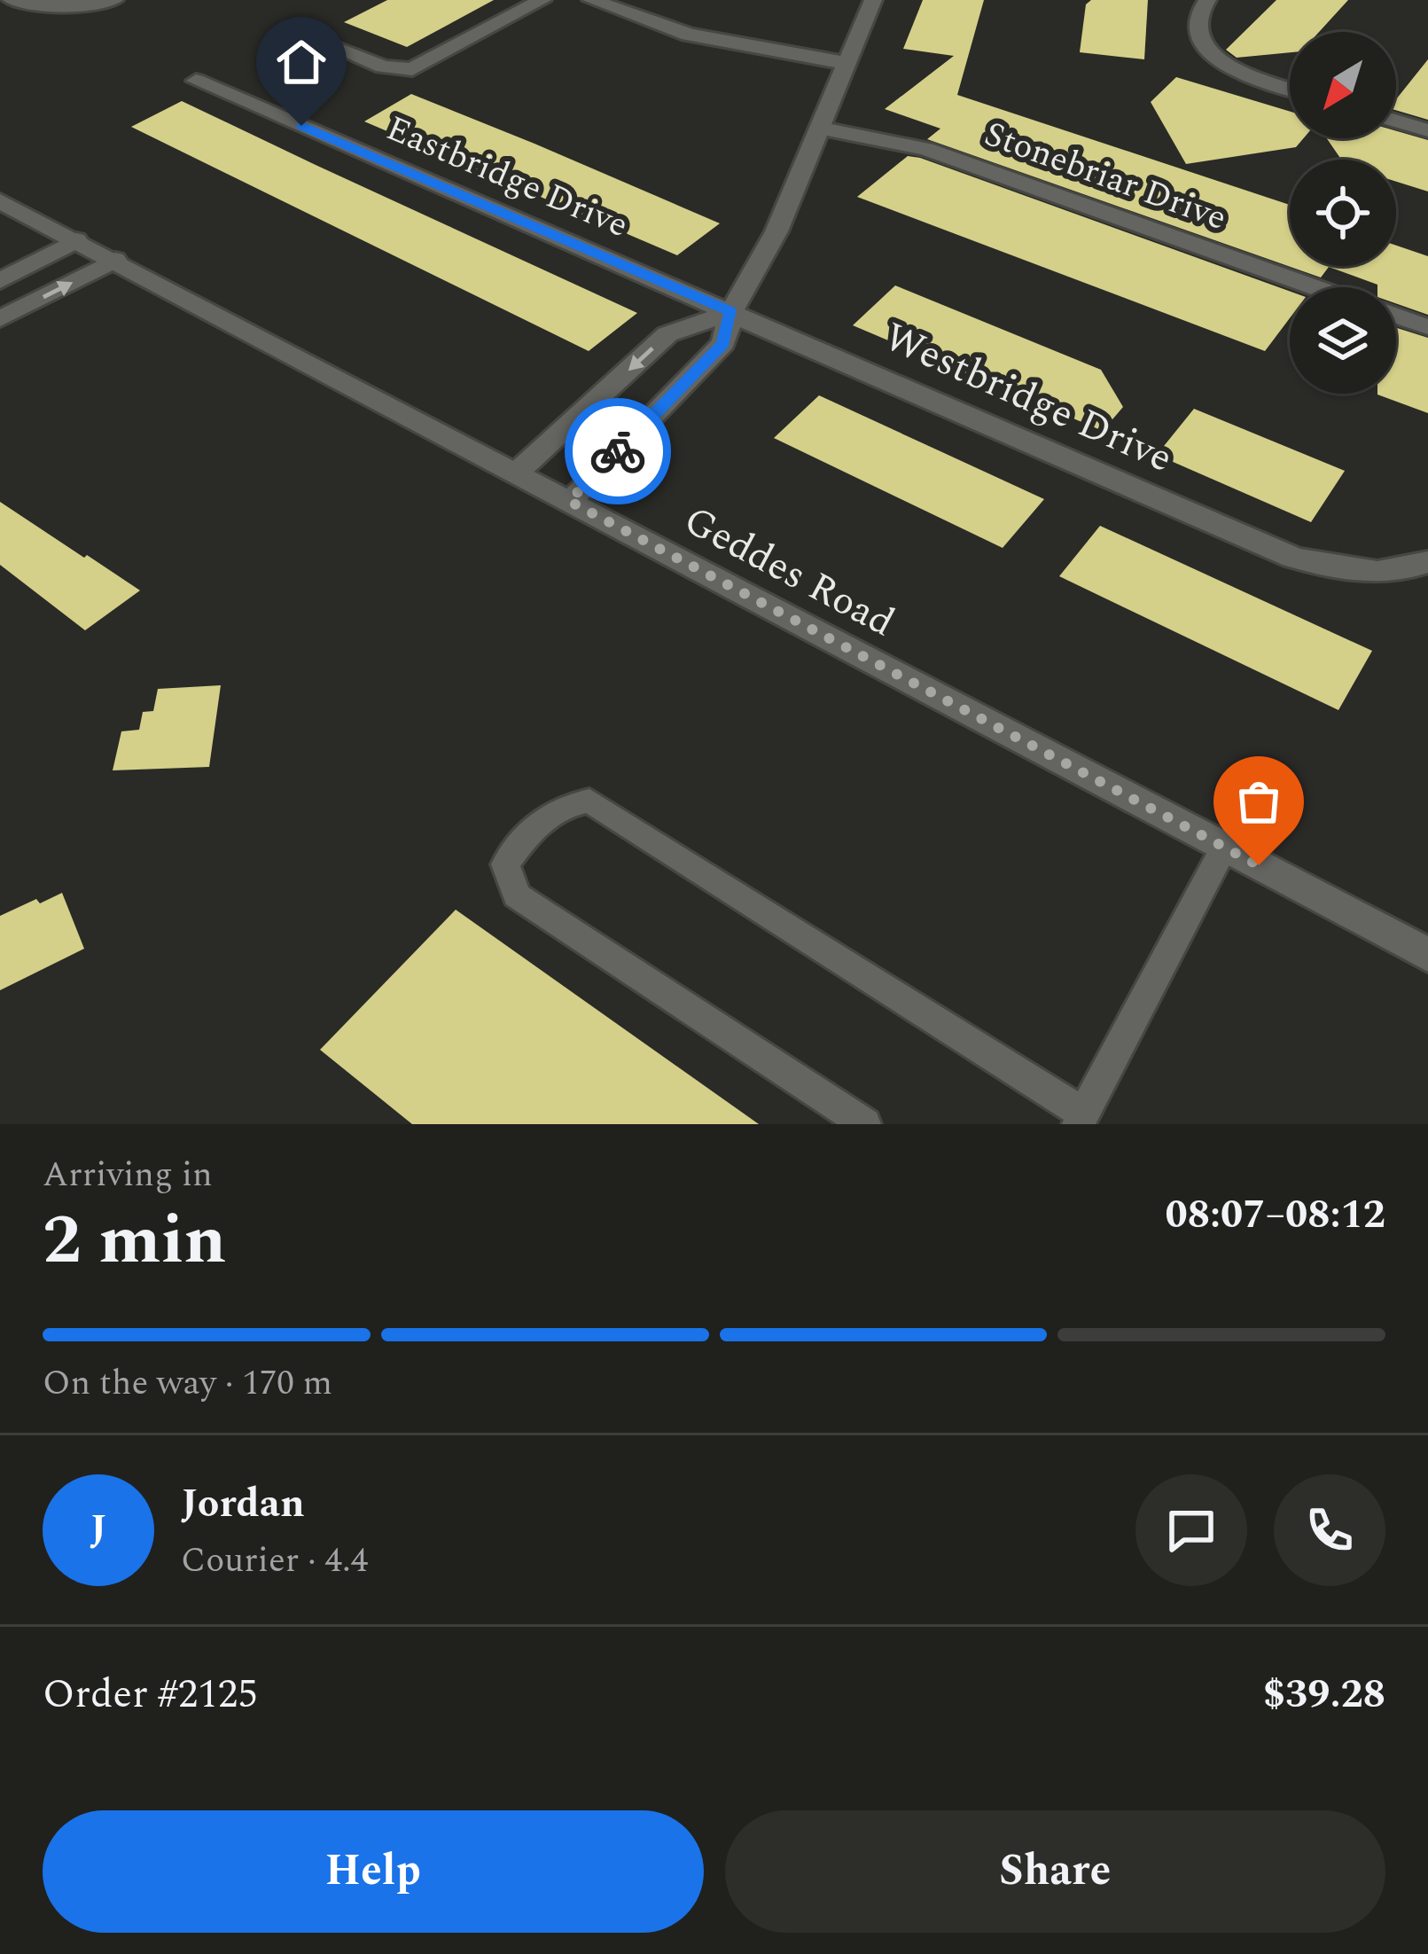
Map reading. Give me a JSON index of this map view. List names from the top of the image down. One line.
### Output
{"streets":{"street":["Stonebriar Drive","Eastbridge Drive","Westbridge Drive","Geddes Road"]},"crossings":[["Eastbridge Drive","Westbridge Drive"]],"north":"bottom left","page":{"heading":["2 min","Arriving in","08:07–08:12"],"panel":["Jordan","Courier · 4.4","Order #2125","$39.28"],"bar":"On the way · 170 m","round":"J","buttons":["Help","Share"]}}
